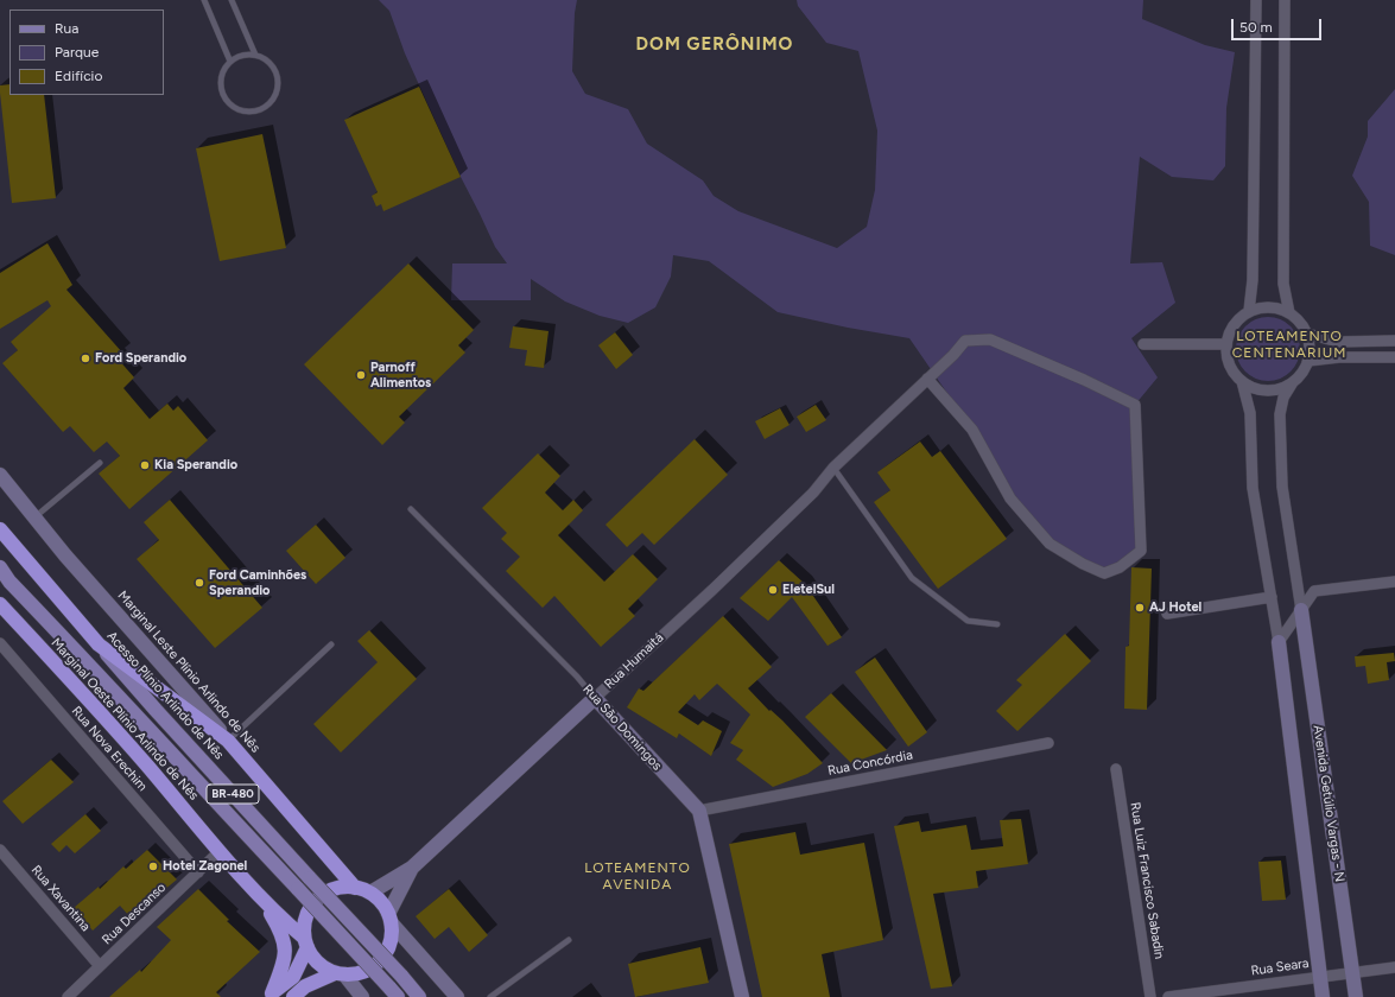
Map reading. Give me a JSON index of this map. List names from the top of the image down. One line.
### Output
{"streets":{"highway":["Marginal Leste Plínio Arlindo de Nês","Acesso Plínio Arlindo de Nês","Marginal Oeste Plínio Arlindo de Nês","BR-480"],"street":["Rua Humaitá","Rua São Domingos","Rua Nova Erechim","Rua Concórdia","Avenida Getúlio Vargas - N","Rua Luiz Francisco Sabadin","Rua Xavantina","Rua Descanso","Rua Seara"]},"crossings":[["Rua Humaitá","Marginal Leste Plínio Arlindo de Nês"],["Rua Humaitá","Marginal Oeste Plínio Arlindo de Nês"],["Rua Humaitá","Rua São Domingos"],["Marginal Leste Plínio Arlindo de Nês","Marginal Oeste Plínio Arlindo de Nês"],["Marginal Oeste Plínio Arlindo de Nês","Rua Descanso"],["Rua São Domingos","Rua Concórdia"],["Rua Nova Erechim","Rua Descanso"],["Avenida Getúlio Vargas - N","Rua Seara"],["Rua Xavantina","Rua Descanso"]],"districts":["DOM GERÔNIMO","LOTEAMENTO CENTENARIUM","LOTEAMENTO AVENIDA"],"places":["Ford Sperandio","Parnoff Alimentos","Kia Sperandio","Ford Caminhões Sperandio","EletelSul","AJ Hotel","Hotel Zagonel"],"legend":["Rua","Parque","Edifício"],"scale_bar":"50 m"}
